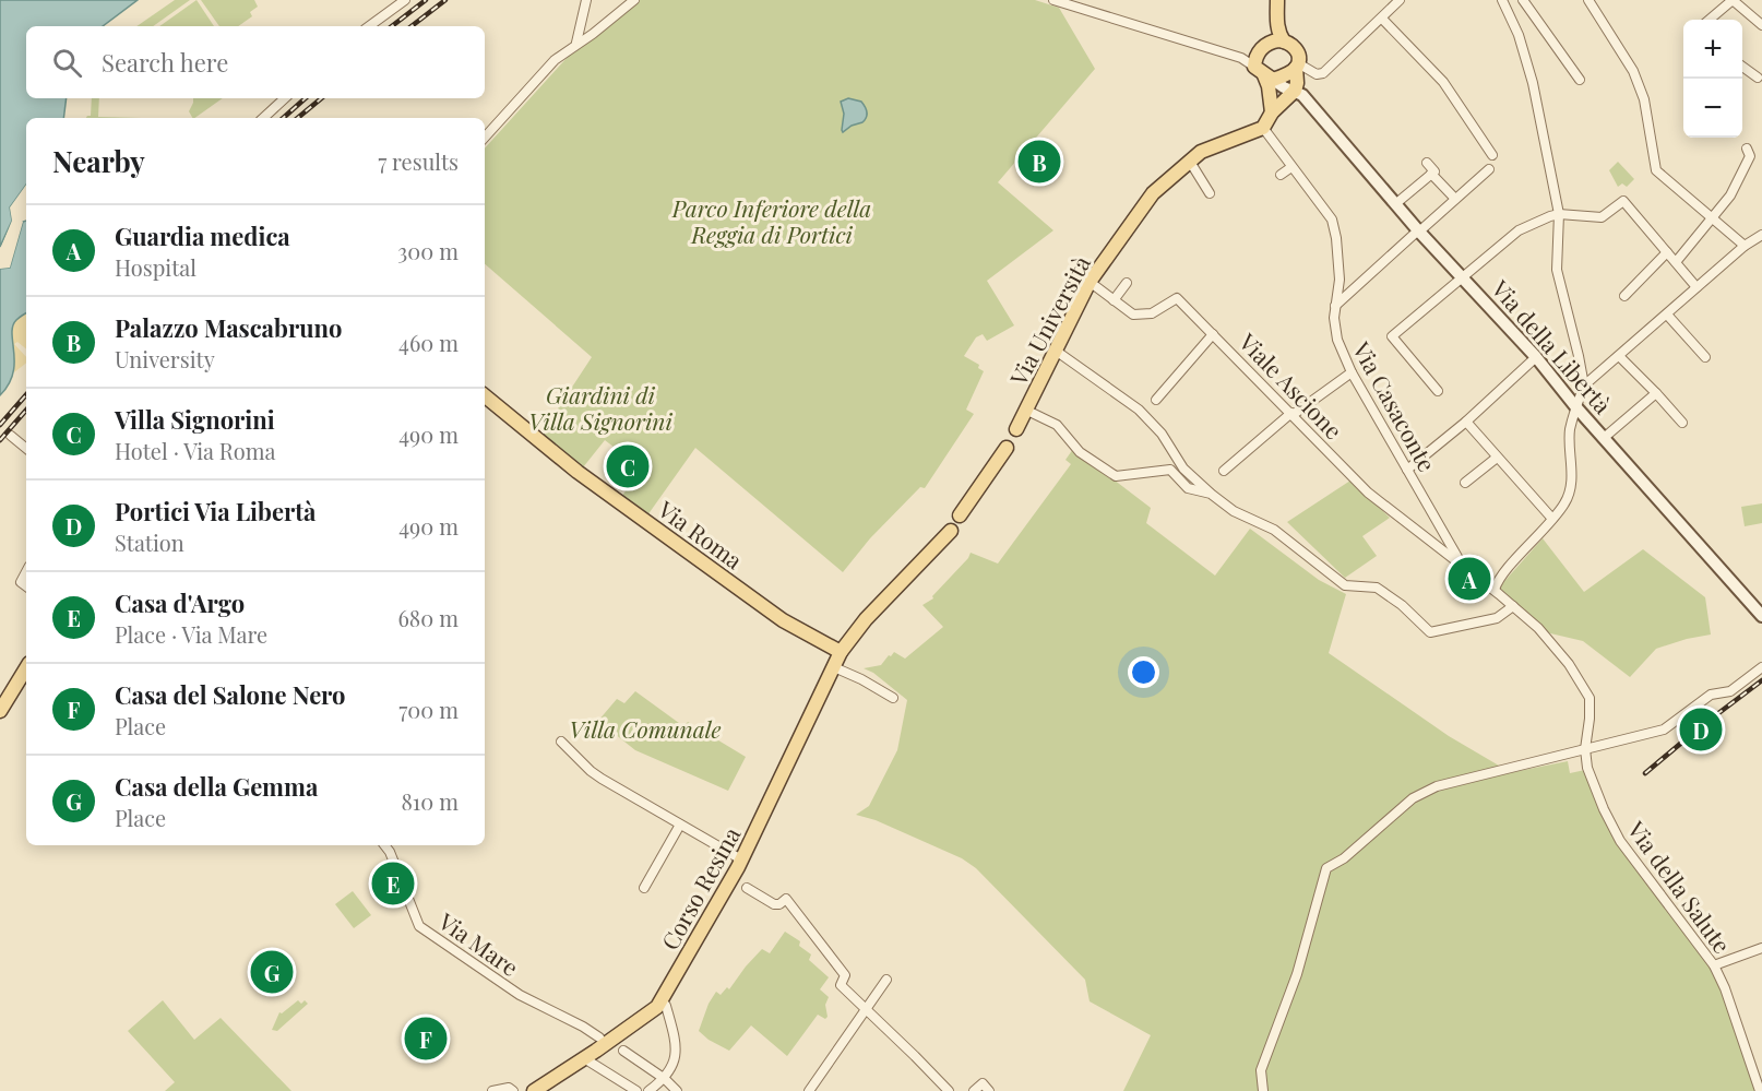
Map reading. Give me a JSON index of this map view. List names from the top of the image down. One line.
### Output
{"streets":{"main road":["Via Università","Via Roma","Corso Resina"],"street":["Via della Libertà","Viale Ascione","Via Casaconte","Via della Salute","Via Mare"]},"crossings":[["Via Università","Viale Ascione"],["Via Università","Via Casaconte"],["Viale Ascione","Via Casaconte"],["Viale Ascione","Via della Salute"],["Via Casaconte","Via della Salute"],["Via Roma","Corso Resina"]],"parks":["Parco Inferiore della Reggia di Portici","Giardini di Villa Signorini","Villa Comunale"],"page":{"map_buttons":["+","−"],"search":"Search here","heading":["Nearby","7 results"],"pins":["B","C","A","D","E","G","F"],"list":[{"mark":"A","name":"Guardia medica","note":"Hospital","value":"300 m"},{"mark":"B","name":"Palazzo Mascabruno","note":"University","value":"460 m"},{"mark":"C","name":"Villa Signorini","note":"Hotel · Via Roma","value":"490 m"},{"mark":"D","name":"Portici Via Libertà","note":"Station","value":"490 m"},{"mark":"E","name":"Casa d'Argo","note":"Place · Via Mare","value":"680 m"},{"mark":"F","name":"Casa del Salone Nero","note":"Place","value":"700 m"},{"mark":"G","name":"Casa della Gemma","note":"Place","value":"810 m"}]}}
